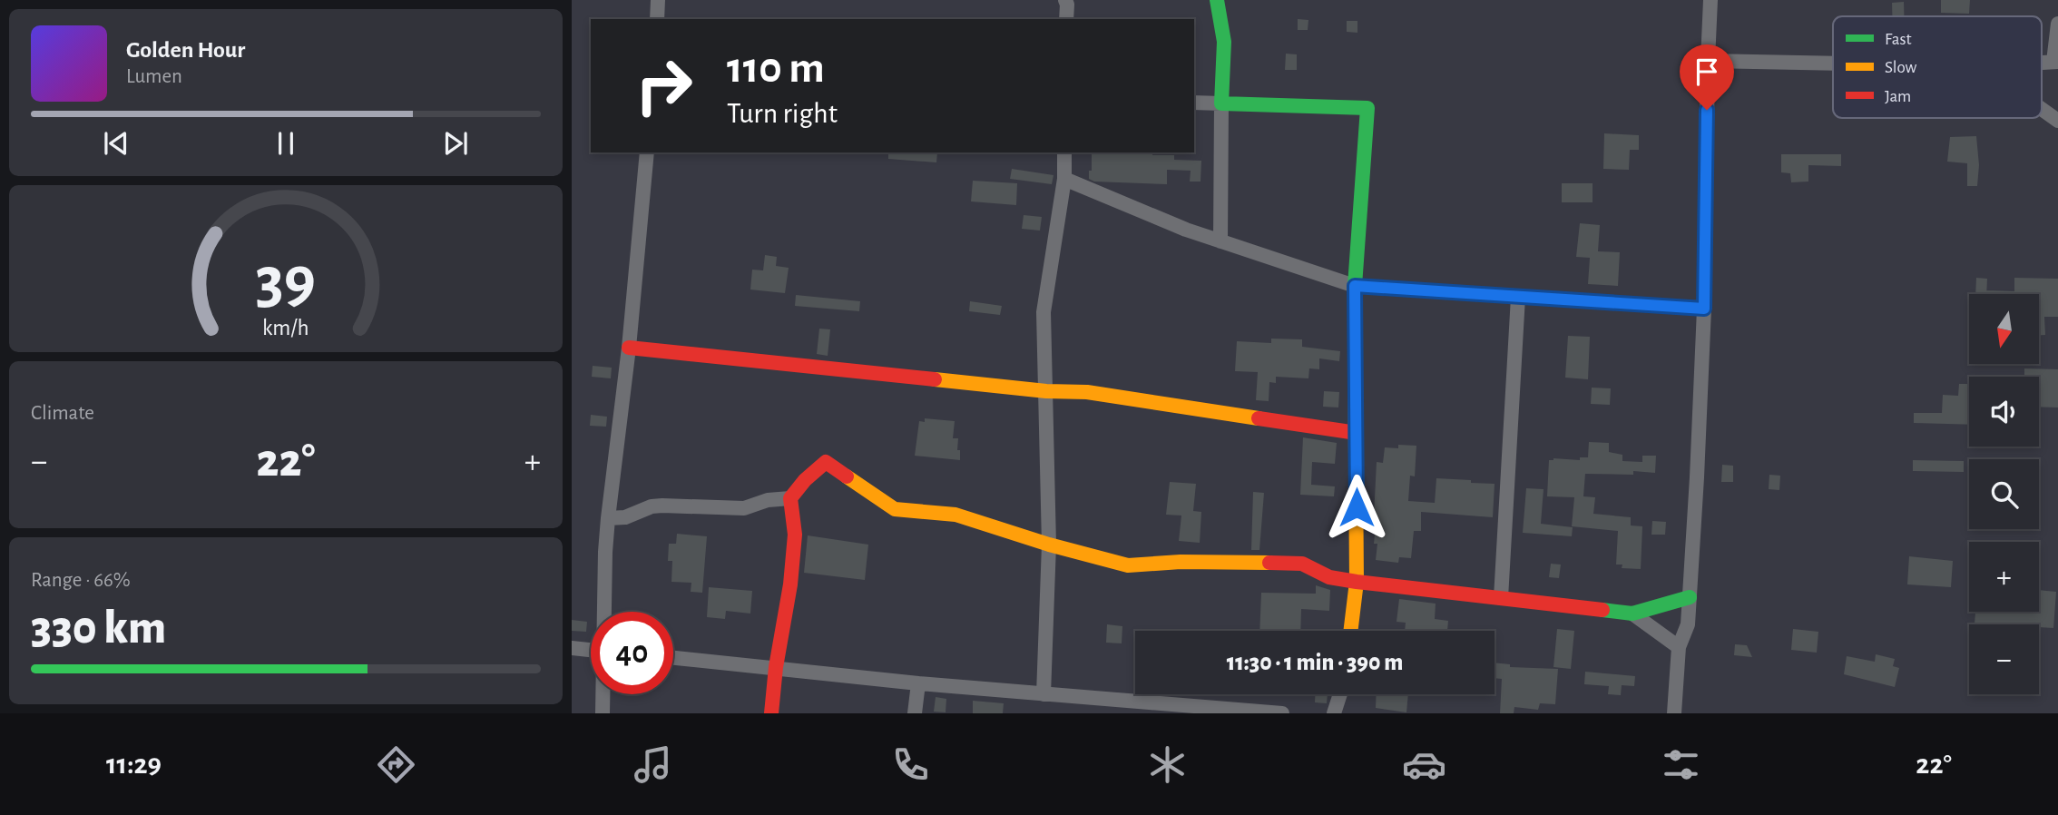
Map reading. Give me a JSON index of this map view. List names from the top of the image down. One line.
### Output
{"legend":["Fast","Slow","Jam"],"north":"bottom","page":{"turn":["110 m","Turn right"],"song":["Golden Hour","Lumen"],"map_buttons":["+","−"],"tile":["Climate",["Range · 66%","330 km"]],"heat":["−","22°","+"],"limit":"40","trip":"11:30 · 1 min · 390 m","tabs":["11:29","22°"],"gauge":["39","km/h"]}}
